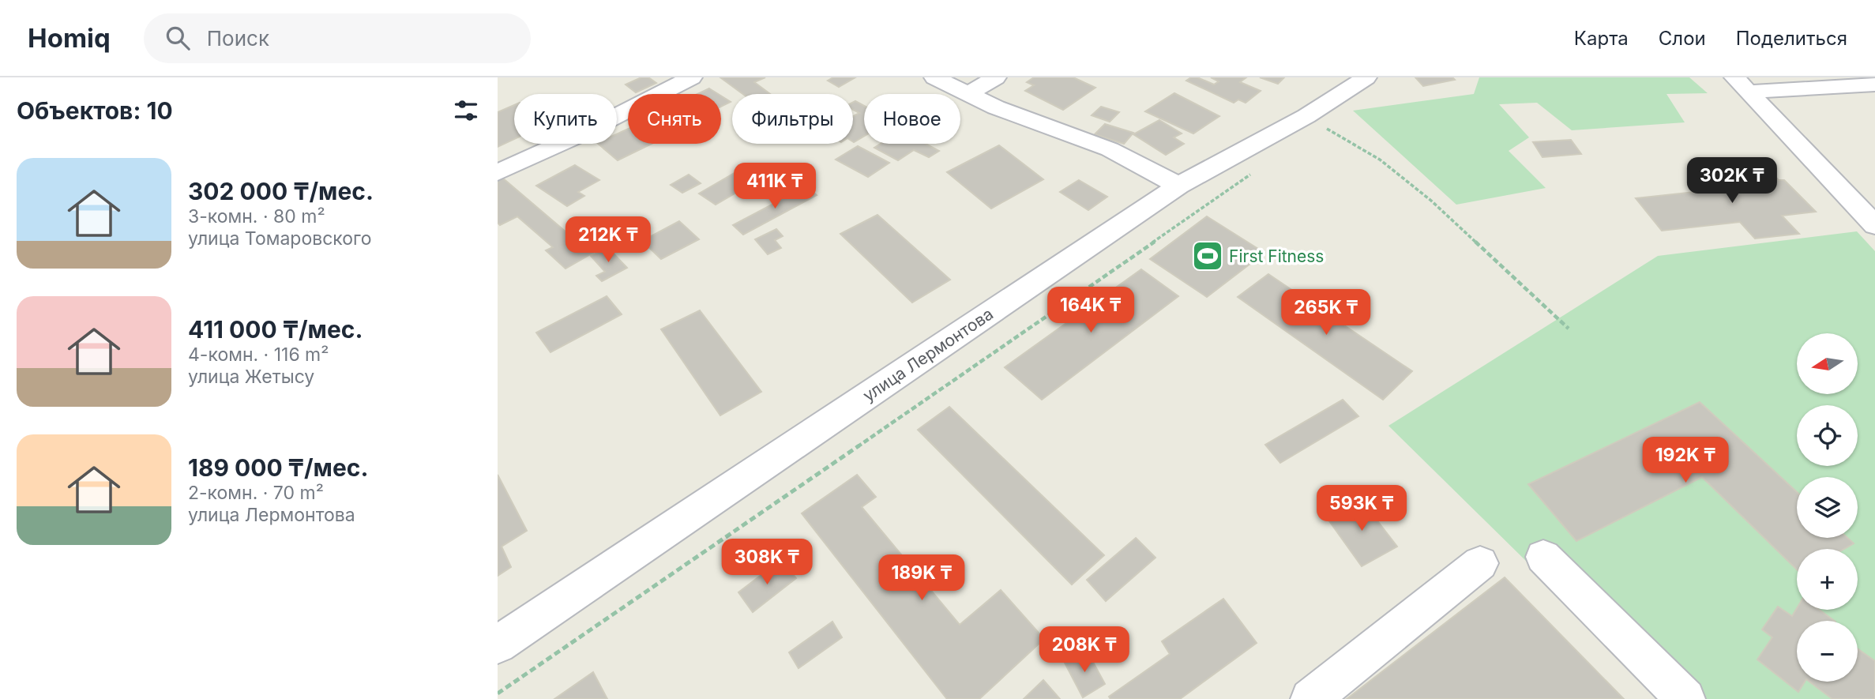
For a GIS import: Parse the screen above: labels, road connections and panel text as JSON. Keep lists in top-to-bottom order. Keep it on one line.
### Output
{"streets":{"street":["улица Лермонтова"]},"places":{"sports":["First Fitness"]},"north":"left","page":{"header":"Homiq","search":"Поиск","nav":["Карта","Слои","Поделиться"],"heading":"Объектов: 10","chip":["Купить","Снять","Фильтры","Новое"],"list":[{"name":"302 000 ₸/мес.","note":"3-комн. · 80 m² · улица Томаровского"},{"name":"411 000 ₸/мес.","note":"4-комн. · 116 m² · улица Жетысу"},{"name":"189 000 ₸/мес.","note":"2-комн. · 70 m² · улица Лермонтова"}],"price":["302K ₸","411K ₸","212K ₸","164K ₸","265K ₸","192K ₸","593K ₸","308K ₸","189K ₸","208K ₸"],"map_buttons":["+","−"]}}
